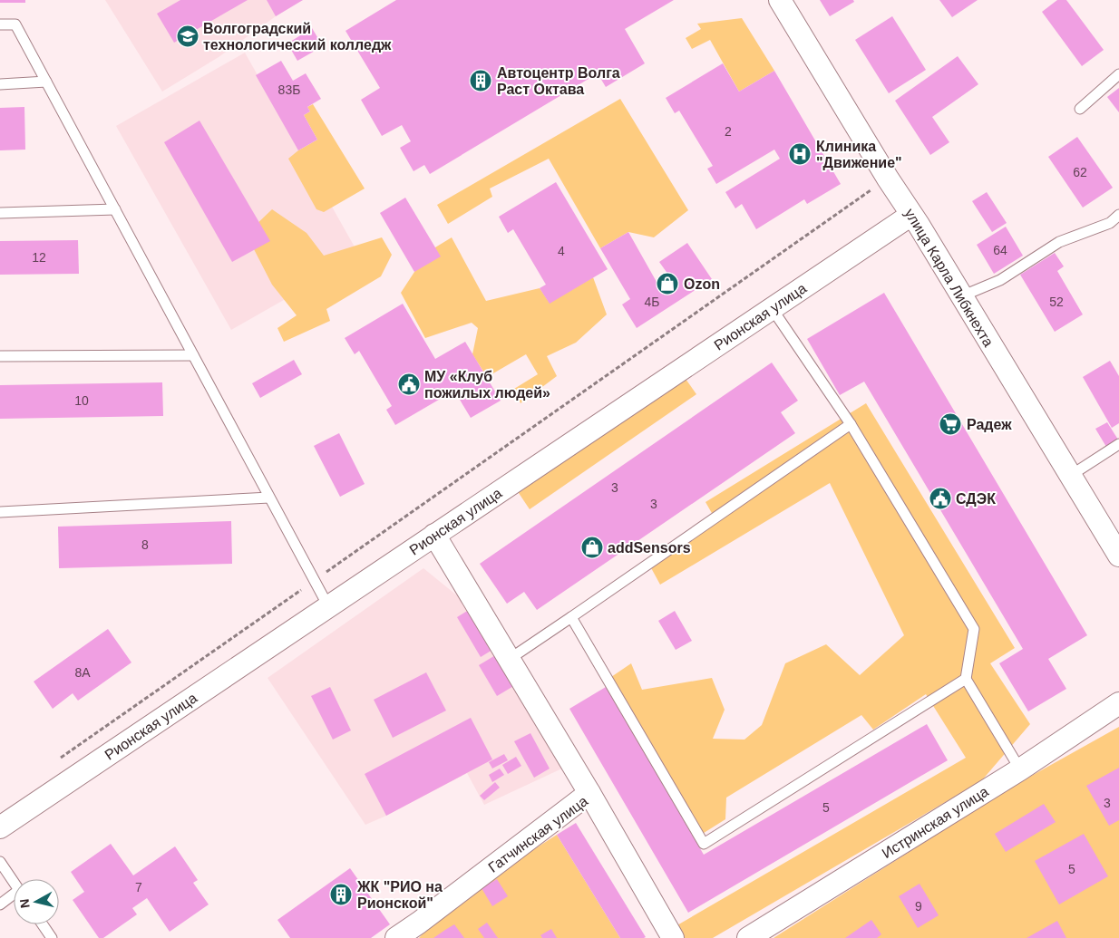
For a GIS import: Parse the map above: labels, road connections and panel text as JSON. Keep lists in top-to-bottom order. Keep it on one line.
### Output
{"streets":{"street":["улица Карла Либкнехта","Рионская улица","Истринская улица","Гатчинская улица"]},"crossings":[["улица Карла Либкнехта","Рионская улица"]],"places":{"school or university":["Волгоградский технологический колледж"],"building":["Автоцентр Волга Раст Октава","ЖК \"РИО на Рионской\""],"hospital":["Клиника \"Движение\""],"shop":["Ozon","addSensors"],"public building":["МУ «Клуб пожилых людей»","СДЭК"],"supermarket":["Радеж"]},"house_numbers":["83Б","2","62","64","4","12","4Б","52","10","3","3","8","8А","3","5","5","7","9"],"north":"left"}
